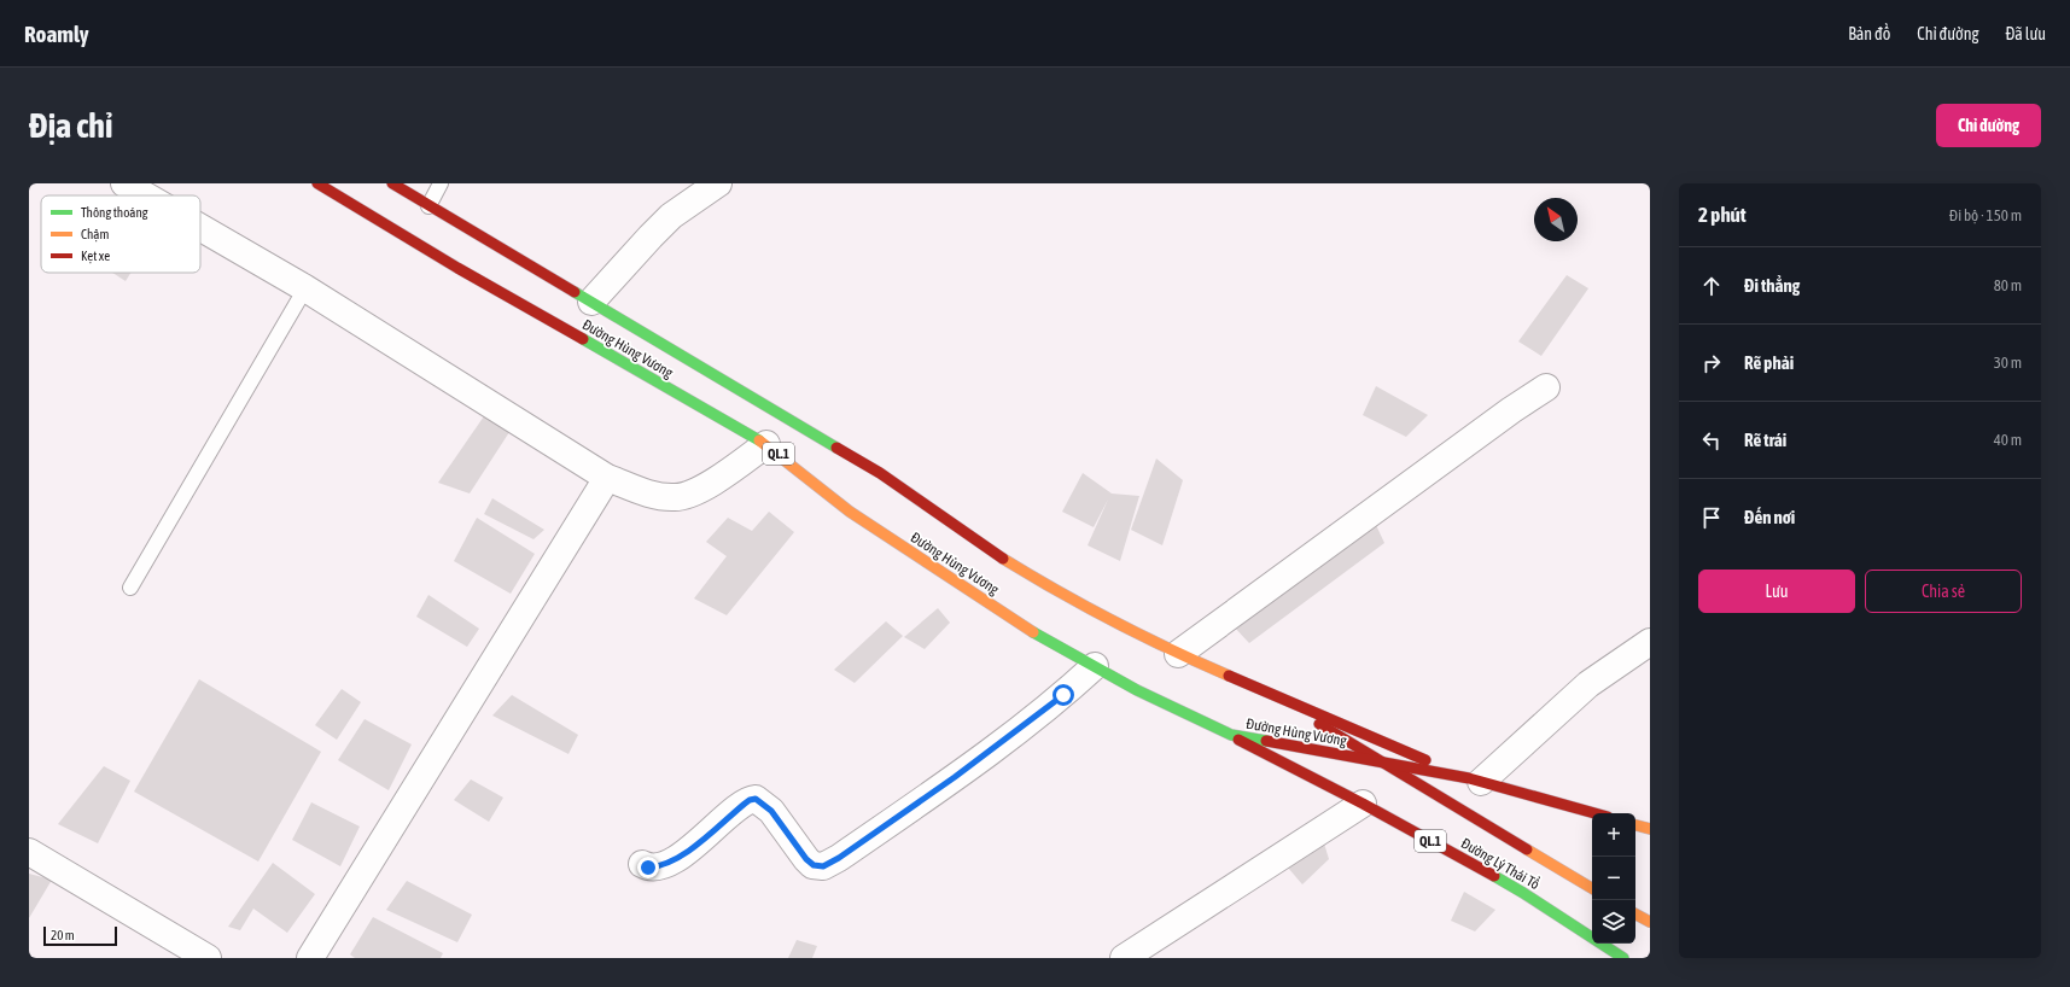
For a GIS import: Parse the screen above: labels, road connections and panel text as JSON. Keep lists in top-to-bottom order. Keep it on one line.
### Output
{"streets":{"main road":["Đường Hùng Vương","QL.1","Đường Lý Thái Tổ"]},"crossings":[["Đường Hùng Vương","Đường Lý Thái Tổ"]],"legend":["Thông thoáng","Chậm","Kẹt xe"],"scale_bar":"20 m","north":"top left","page":{"header":"Roamly","nav":["Bản đồ","Chỉ đường","Đã lưu"],"buttons":["Chỉ đường",["Lưu","Chia sẻ"]],"title":"Địa chỉ","heading":["2 phút","Đi bộ · 150 m"],"list":[["Đi thẳng","80 m"],["Rẽ phải","30 m"],["Rẽ trái","40 m"],"Đến nơi"],"map_buttons":["+","−"],"scale":"20 m"}}
